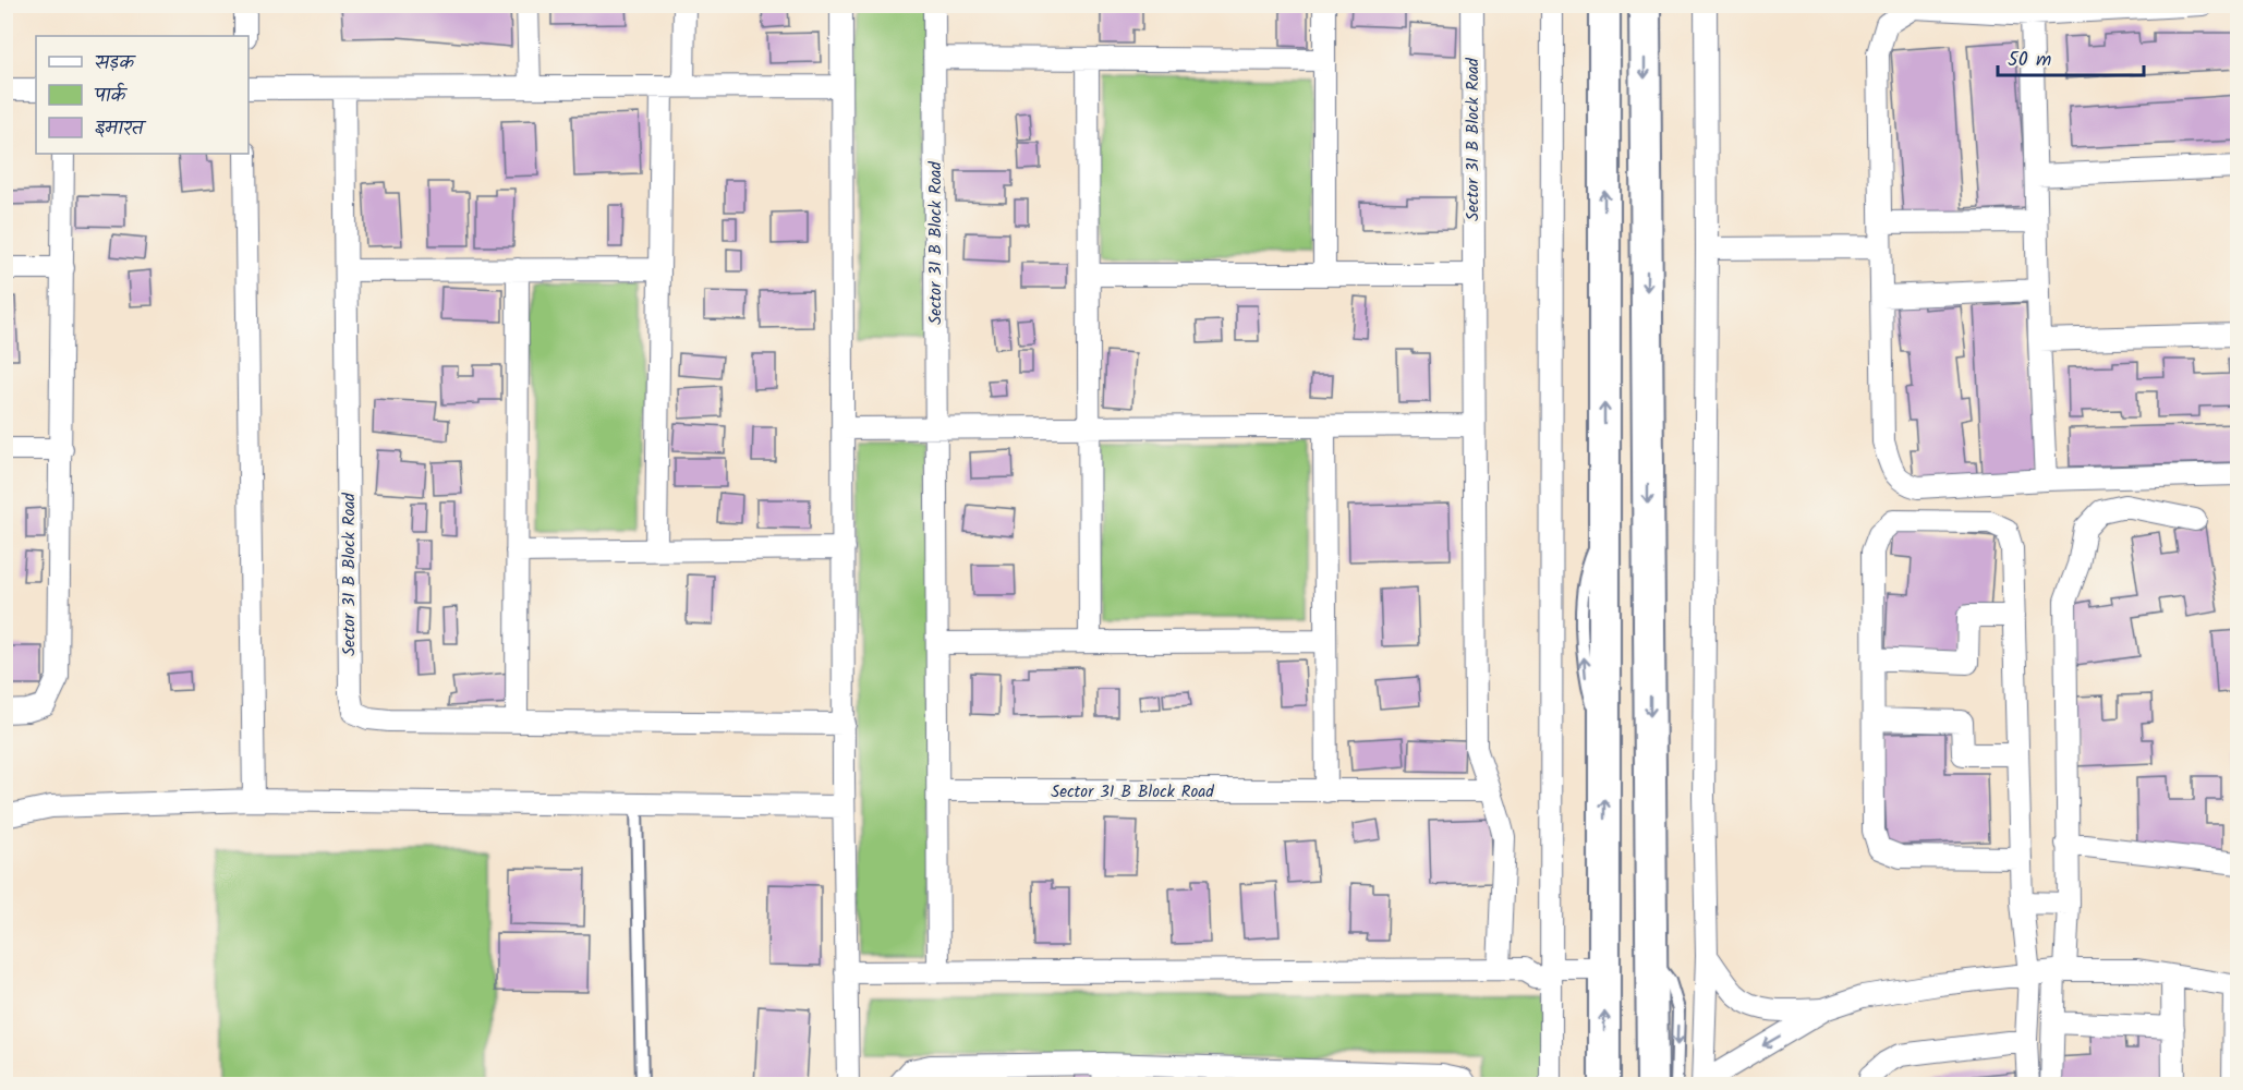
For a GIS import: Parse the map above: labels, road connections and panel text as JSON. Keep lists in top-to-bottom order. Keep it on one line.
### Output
{"streets":{"street":["Sector 31 B Block Road"]},"legend":["सड़क","पार्क","इमारत"],"scale_bar":"50 m"}
